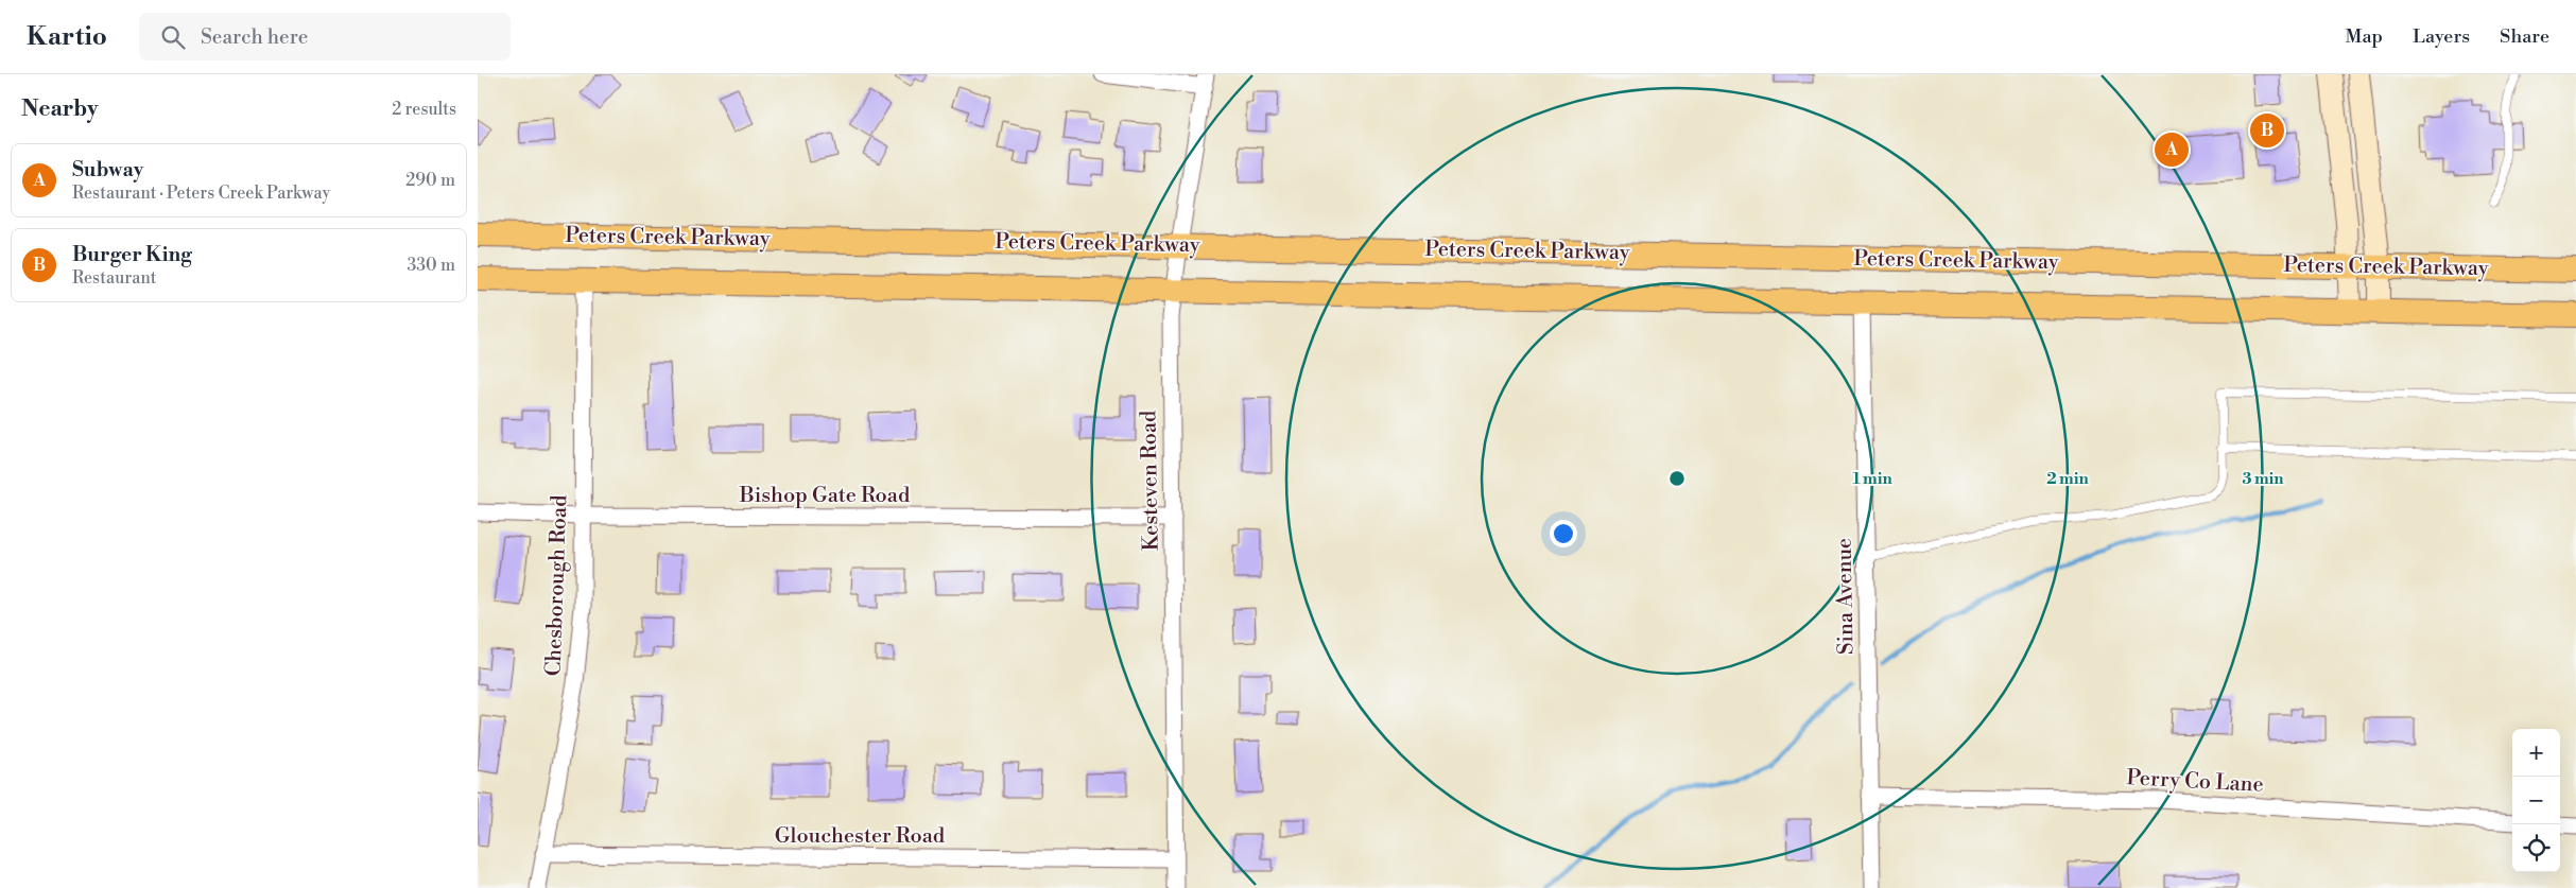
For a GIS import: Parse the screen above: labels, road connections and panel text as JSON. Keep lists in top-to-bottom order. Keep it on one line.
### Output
{"streets":{"main road":["Peters Creek Parkway"],"street":["Kesteven Road","Bishop Gate Road","Chesborough Road","Sina Avenue","Perry Co Lane","Glouchester Road"]},"crossings":[["Peters Creek Parkway","Kesteven Road"],["Peters Creek Parkway","Chesborough Road"],["Peters Creek Parkway","Sina Avenue"],["Kesteven Road","Bishop Gate Road"],["Kesteven Road","Glouchester Road"],["Bishop Gate Road","Chesborough Road"],["Chesborough Road","Glouchester Road"],["Sina Avenue","Perry Co Lane"]],"page":{"header":"Kartio","search":"Search here","nav":["Map","Layers","Share"],"heading":["Nearby","2 results"],"pins":["B","A"],"list":[{"mark":"A","name":"Subway","note":"Restaurant · Peters Creek Parkway","value":"290 m"},{"mark":"B","name":"Burger King","note":"Restaurant","value":"330 m"}],"map_buttons":["+","−"]},"rings":["1 min","2 min","3 min"]}
